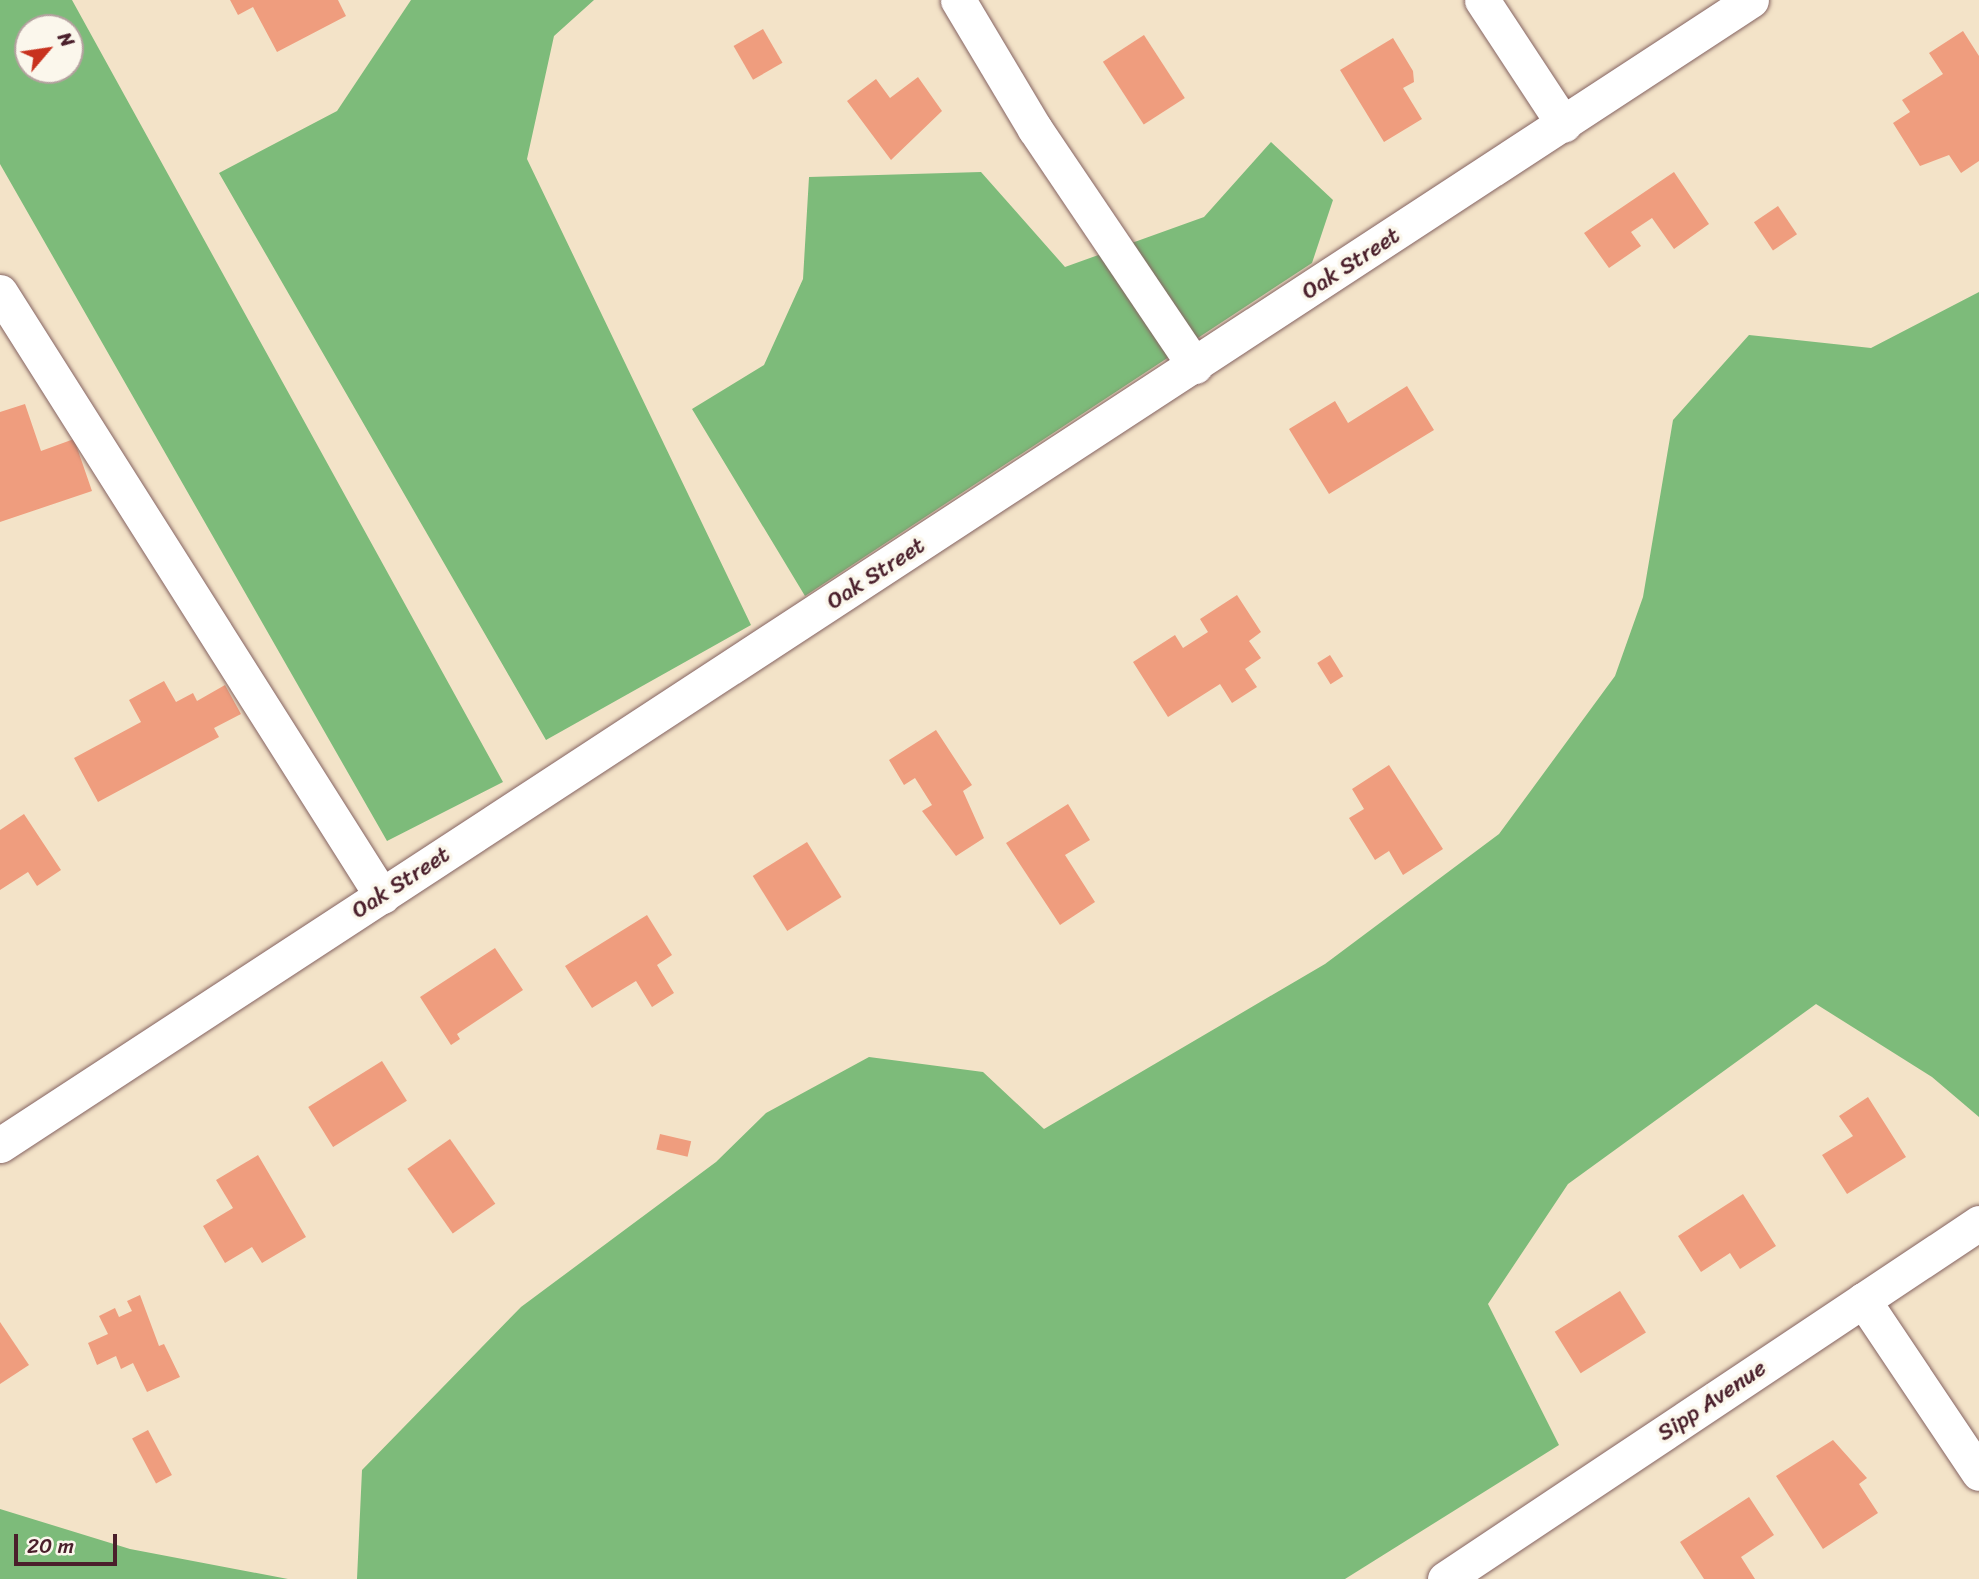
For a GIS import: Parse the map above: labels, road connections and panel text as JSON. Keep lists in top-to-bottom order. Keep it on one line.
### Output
{"streets":{"street":["Oak Street","Sipp Avenue"]},"scale_bar":"20 m","north":"top right"}
